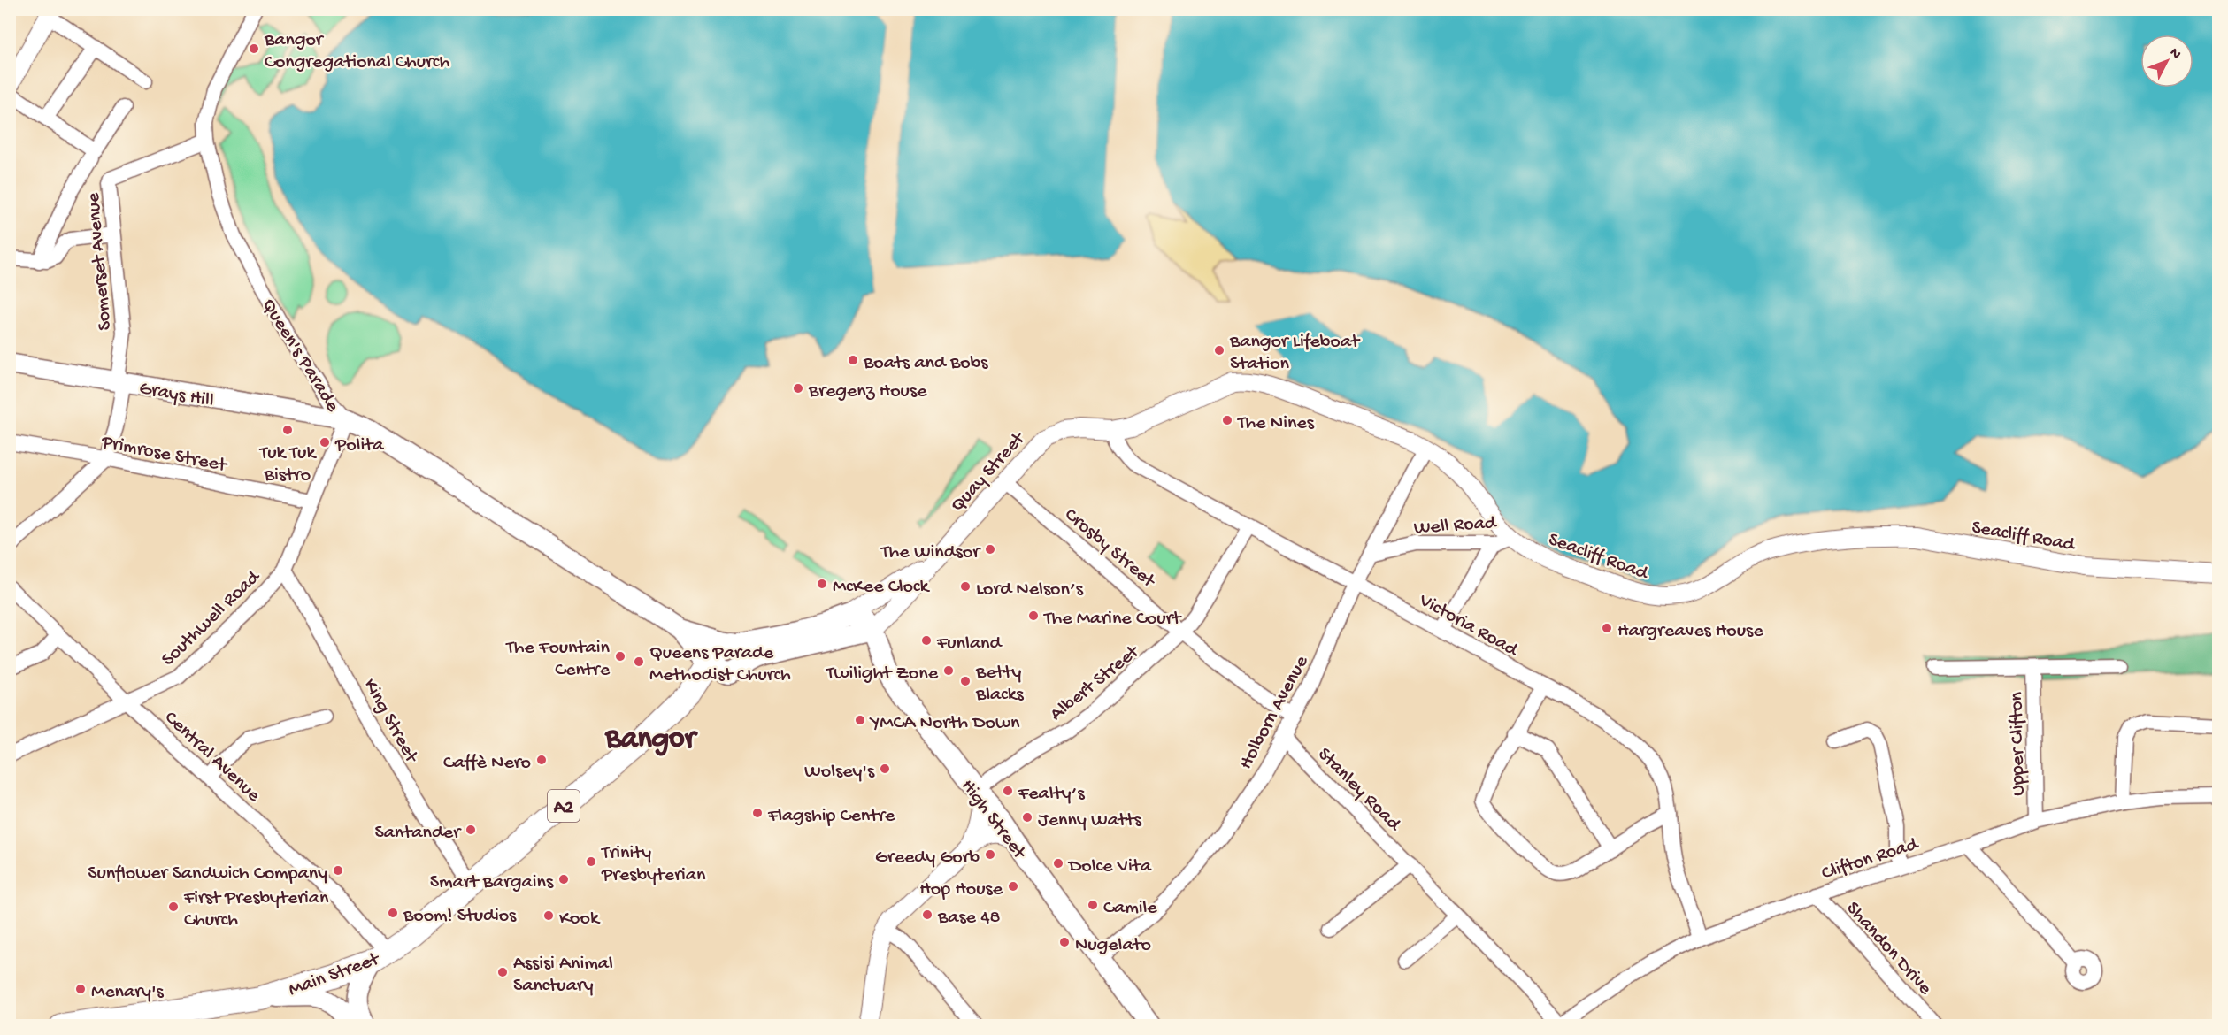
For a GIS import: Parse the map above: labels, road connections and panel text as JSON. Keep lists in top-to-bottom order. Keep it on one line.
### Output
{"streets":{"main road":["Queen's Parade","Grays Hill","A2","High Street","Main Street"],"street":["Somerset Avenue","Primrose Street","Quay Street","Well Road","Seacliff Road","Crosby Street","Southwell Road","Victoria Road","Albert Street","Holborn Avenue","King Street","Upper Clifton","Central Avenue","Stanley Road","Clifton Road","Shandon Drive"]},"crossings":[["Somerset Avenue","Queen's Parade"],["Somerset Avenue","Grays Hill"],["Somerset Avenue","Primrose Street"],["Queen's Parade","Grays Hill"],["Queen's Parade","Southwell Road"],["Grays Hill","Southwell Road"],["Primrose Street","Southwell Road"],["Quay Street","Seacliff Road"],["Quay Street","Crosby Street"],["Quay Street","Victoria Road"],["Well Road","Seacliff Road"],["Well Road","Holborn Avenue"],["Seacliff Road","Victoria Road"],["Seacliff Road","Holborn Avenue"],["Crosby Street","Albert Street"],["Crosby Street","Holborn Avenue"],["Southwell Road","King Street"],["Southwell Road","Central Avenue"],["Victoria Road","Albert Street"],["Victoria Road","Holborn Avenue"],["Victoria Road","Clifton Road"],["Albert Street","High Street"],["Holborn Avenue","Stanley Road"],["Holborn Avenue","High Street"],["King Street","Main Street"],["Upper Clifton","Clifton Road"],["Central Avenue","Main Street"],["Stanley Road","Clifton Road"],["Clifton Road","Shandon Drive"]],"districts":["Bangor"],"places":["Bangor Congregational Church","Bangor Lifeboat Station","Boats and Bobs","Bregenz House","The Nines","Tuk Tuk Bistro","Polita","The Windsor","McKee Clock","Lord Nelson’s","The Marine Court","Hargreaves House","Funland","The Fountain Centre","Queens Parade Methodist Church","Twilight Zone","Betty Blacks","YMCA North Down","Caffè Nero","Wolsey's","Fealty’s","Flagship Centre","Jenny Watts","Santander","Greedy Gorb","Trinity Presbyterian","Dolce Vita","Sunflower Sandwich Company","Smart Bargains","Hop House","Camile","First Presbyterian Church","Boom! Studios","Base 48","Kook","Nugelato","Assisi Animal Sanctuary","Menary's"],"north":"top right"}
